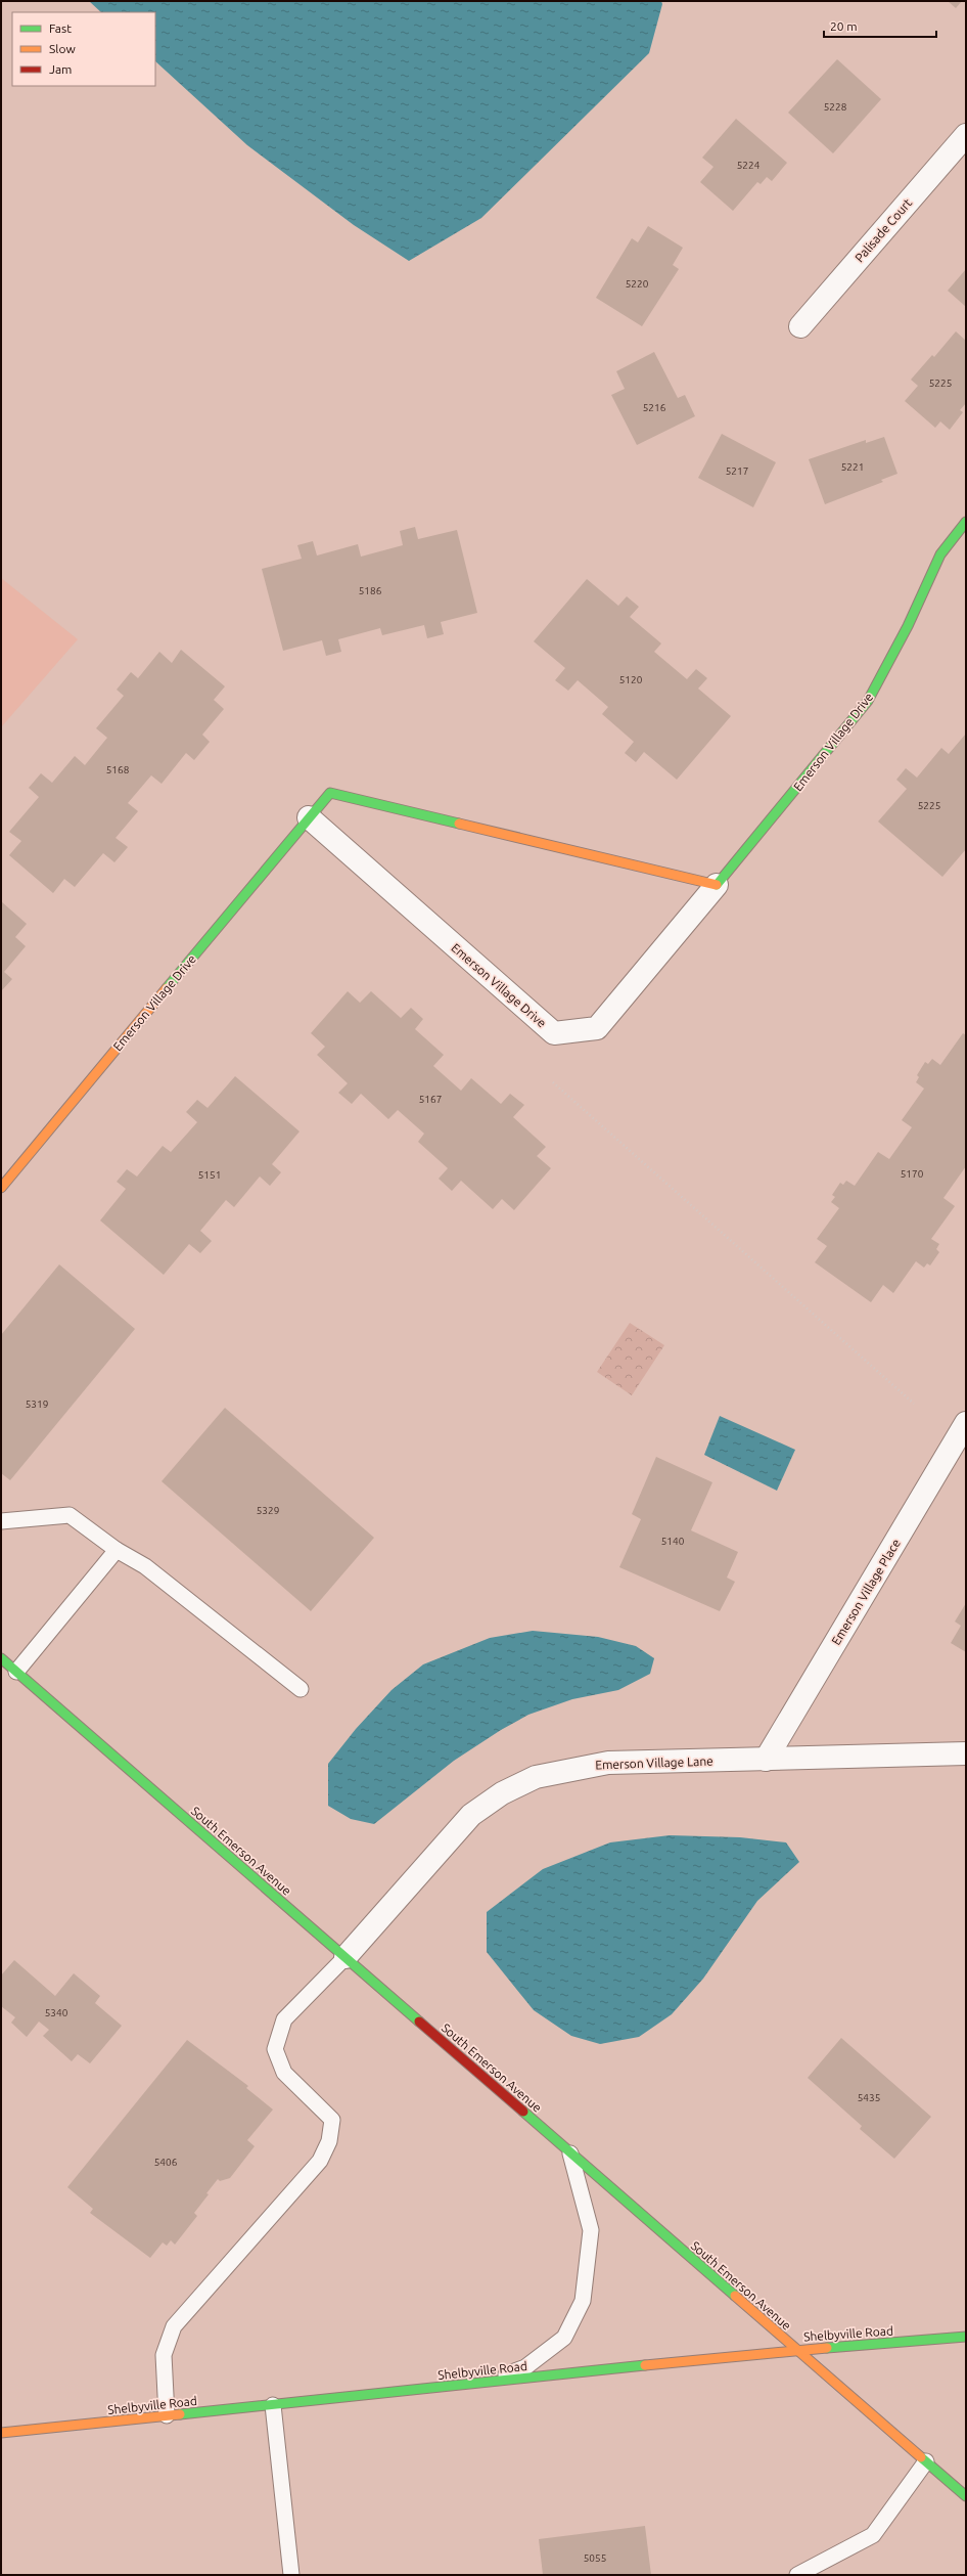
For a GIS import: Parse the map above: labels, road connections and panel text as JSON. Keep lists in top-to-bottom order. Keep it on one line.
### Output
{"streets":{"main road":["Emerson Village Drive","South Emerson Avenue","Shelbyville Road"],"street":["Palisade Court","Emerson Village Place","Emerson Village Lane"]},"crossings":[["Emerson Village Place","Emerson Village Lane"],["Emerson Village Lane","South Emerson Avenue"],["South Emerson Avenue","Shelbyville Road"]],"house_numbers":["5228","5224","5220","5225","5216","5221","5217","5186","5120","5168","5225","5167","5170","5151","5319","5329","5140","5340","5435","5406","5055"],"legend":["Fast","Slow","Jam"],"scale_bar":"20 m"}
